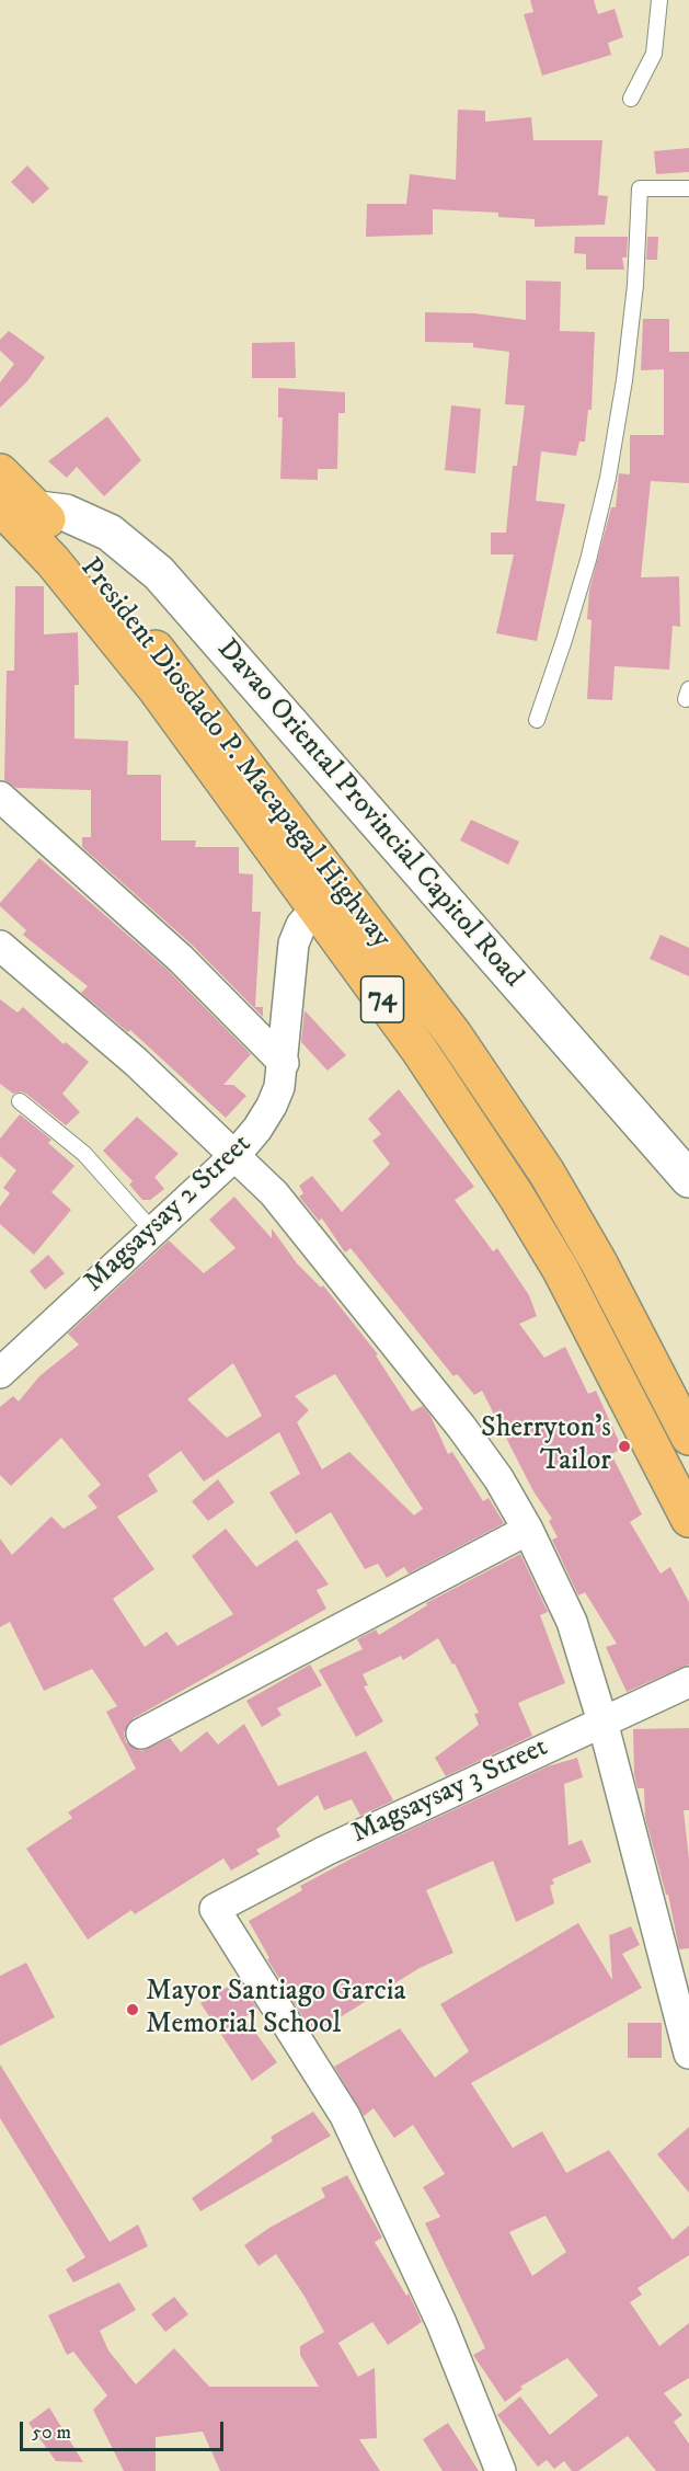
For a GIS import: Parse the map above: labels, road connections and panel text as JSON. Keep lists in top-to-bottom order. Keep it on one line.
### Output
{"streets":{"main road":["President Diosdado P. Macapagal Highway","74"],"street":["Davao Oriental Provincial Capitol Road","Magsaysay 2 Street","Magsaysay 3 Street"]},"crossings":[["President Diosdado P. Macapagal Highway","Davao Oriental Provincial Capitol Road"],["President Diosdado P. Macapagal Highway","Magsaysay 2 Street"]],"places":["Sherryton's Tailor","Mayor Santiago Garcia Memorial School"],"scale_bar":"50 m"}
